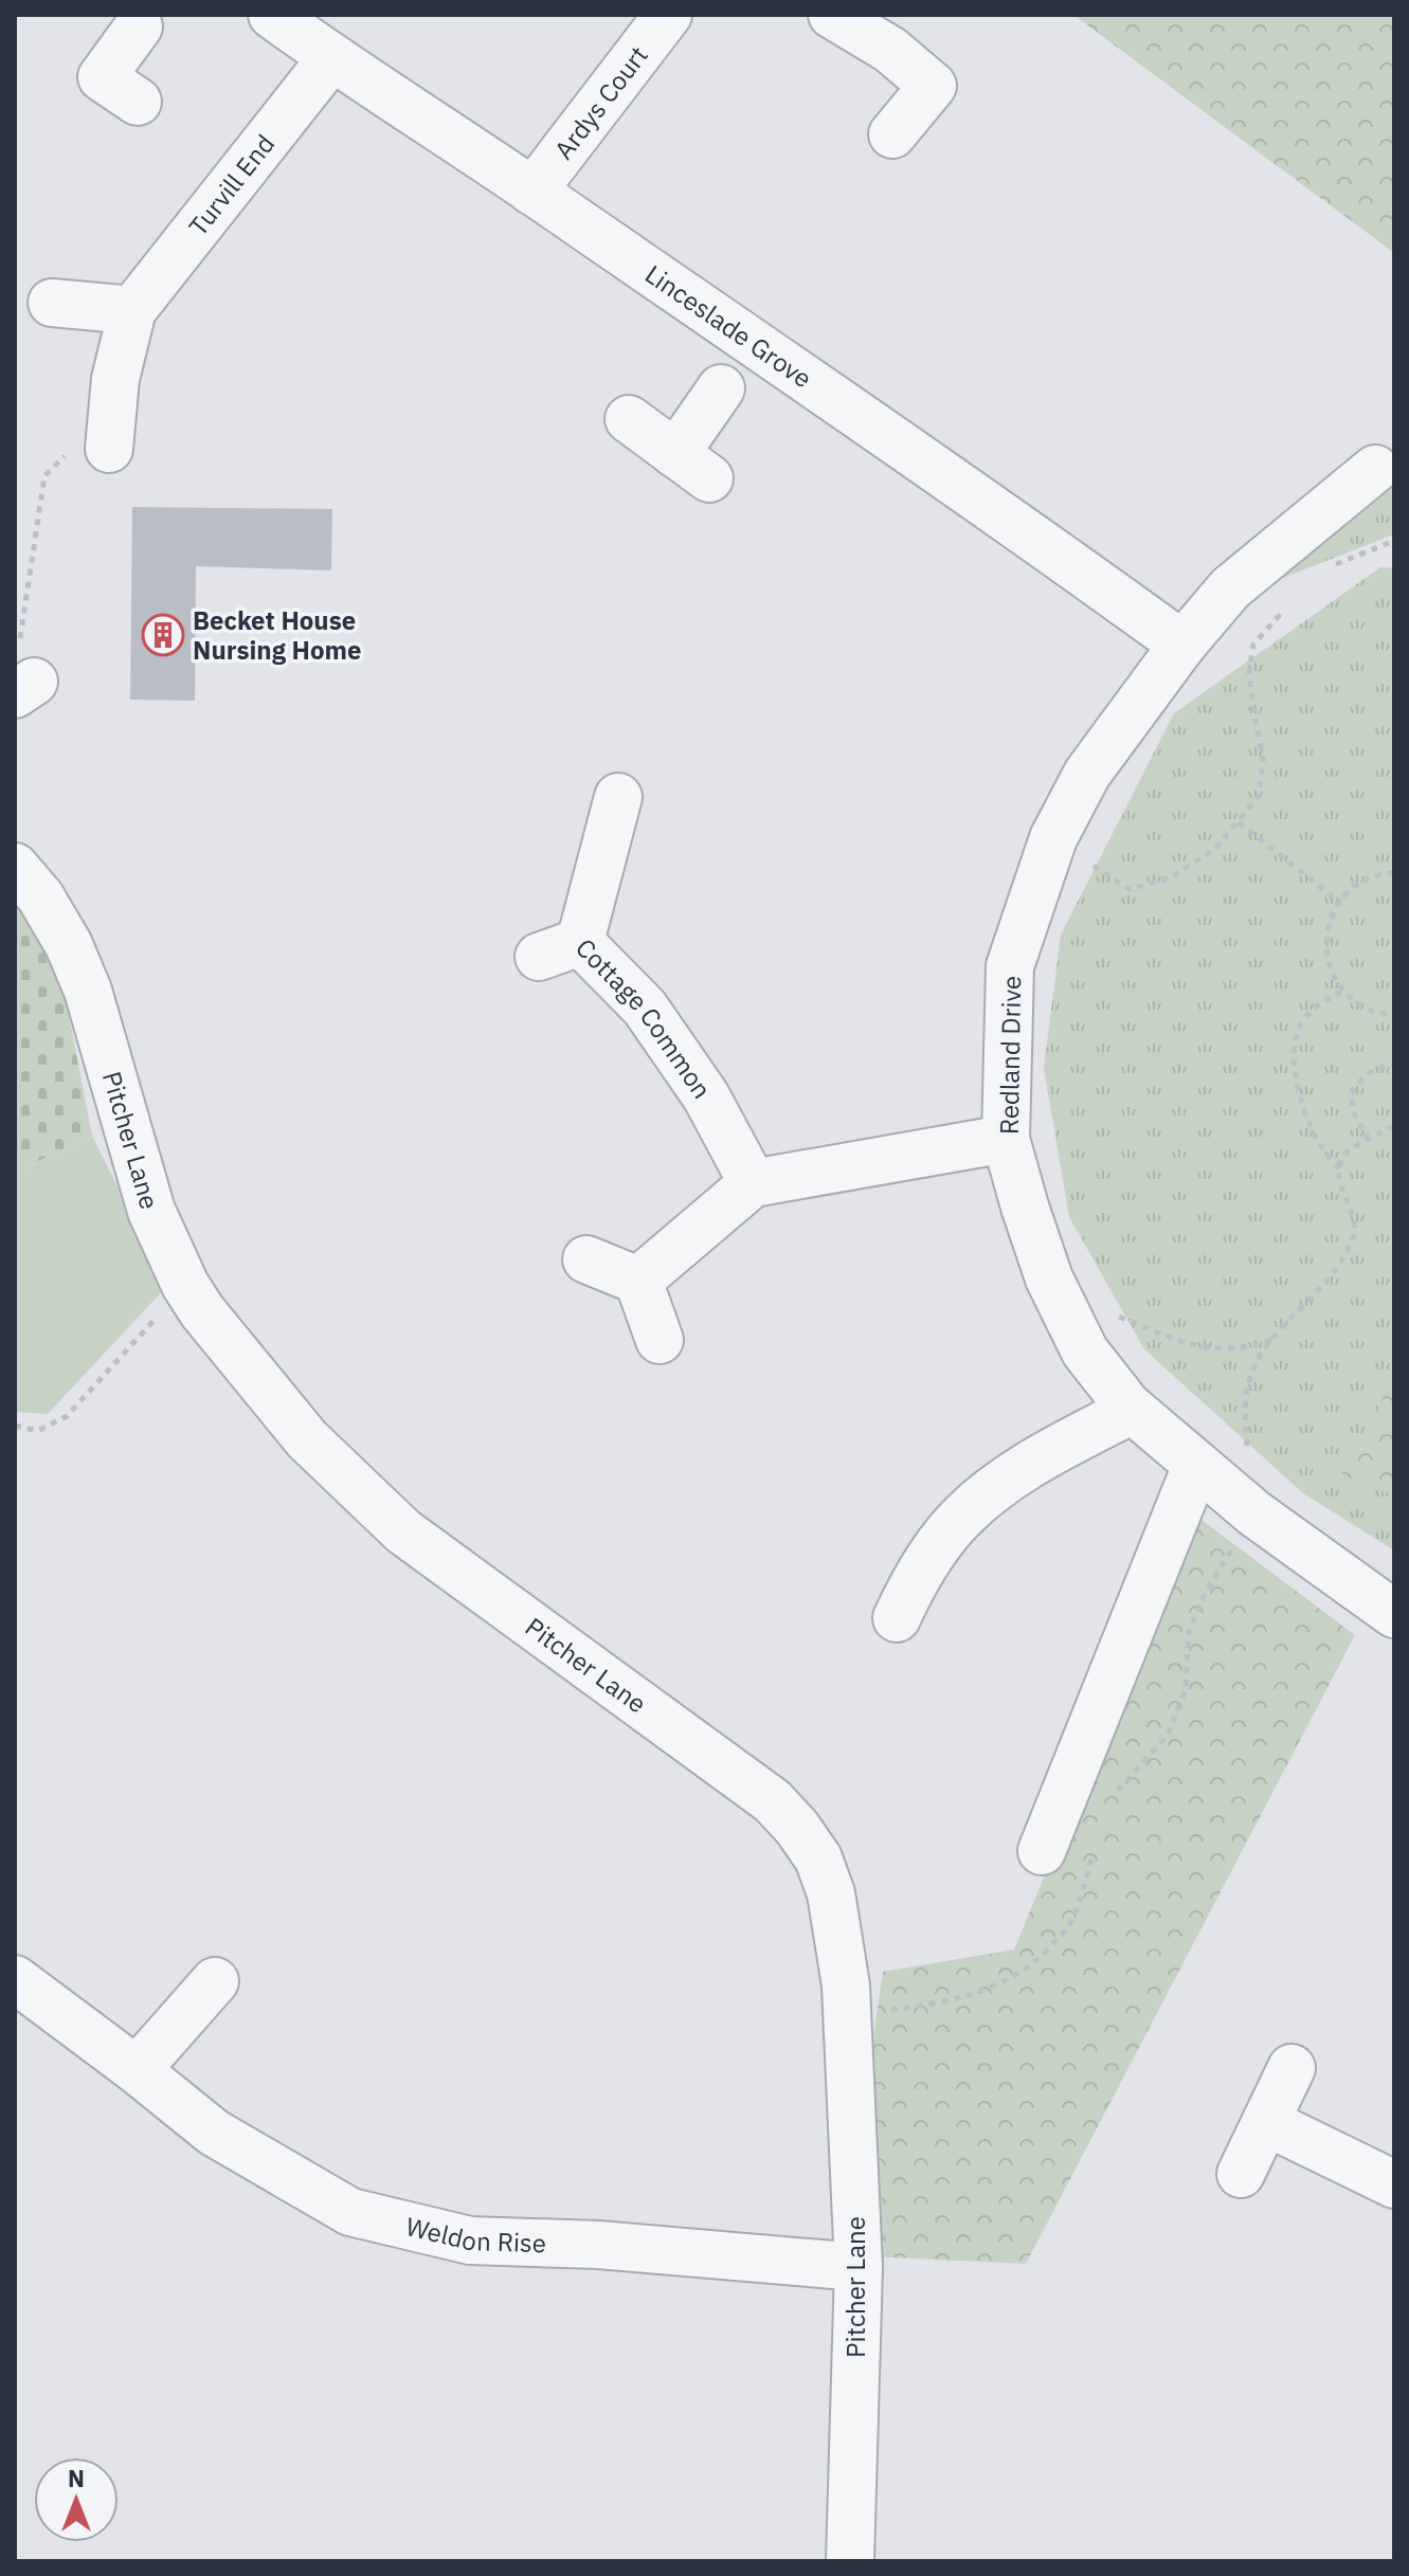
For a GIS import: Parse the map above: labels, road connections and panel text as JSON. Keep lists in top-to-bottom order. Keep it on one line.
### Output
{"streets":{"street":["Ardys Court","Turvill End","Linceslade Grove","Cottage Common","Redland Drive","Pitcher Lane","Weldon Rise"]},"crossings":[["Ardys Court","Linceslade Grove"],["Turvill End","Linceslade Grove"],["Linceslade Grove","Redland Drive"],["Pitcher Lane","Weldon Rise"]],"places":{"building":["Becket House Nursing Home"]},"north":"top"}
